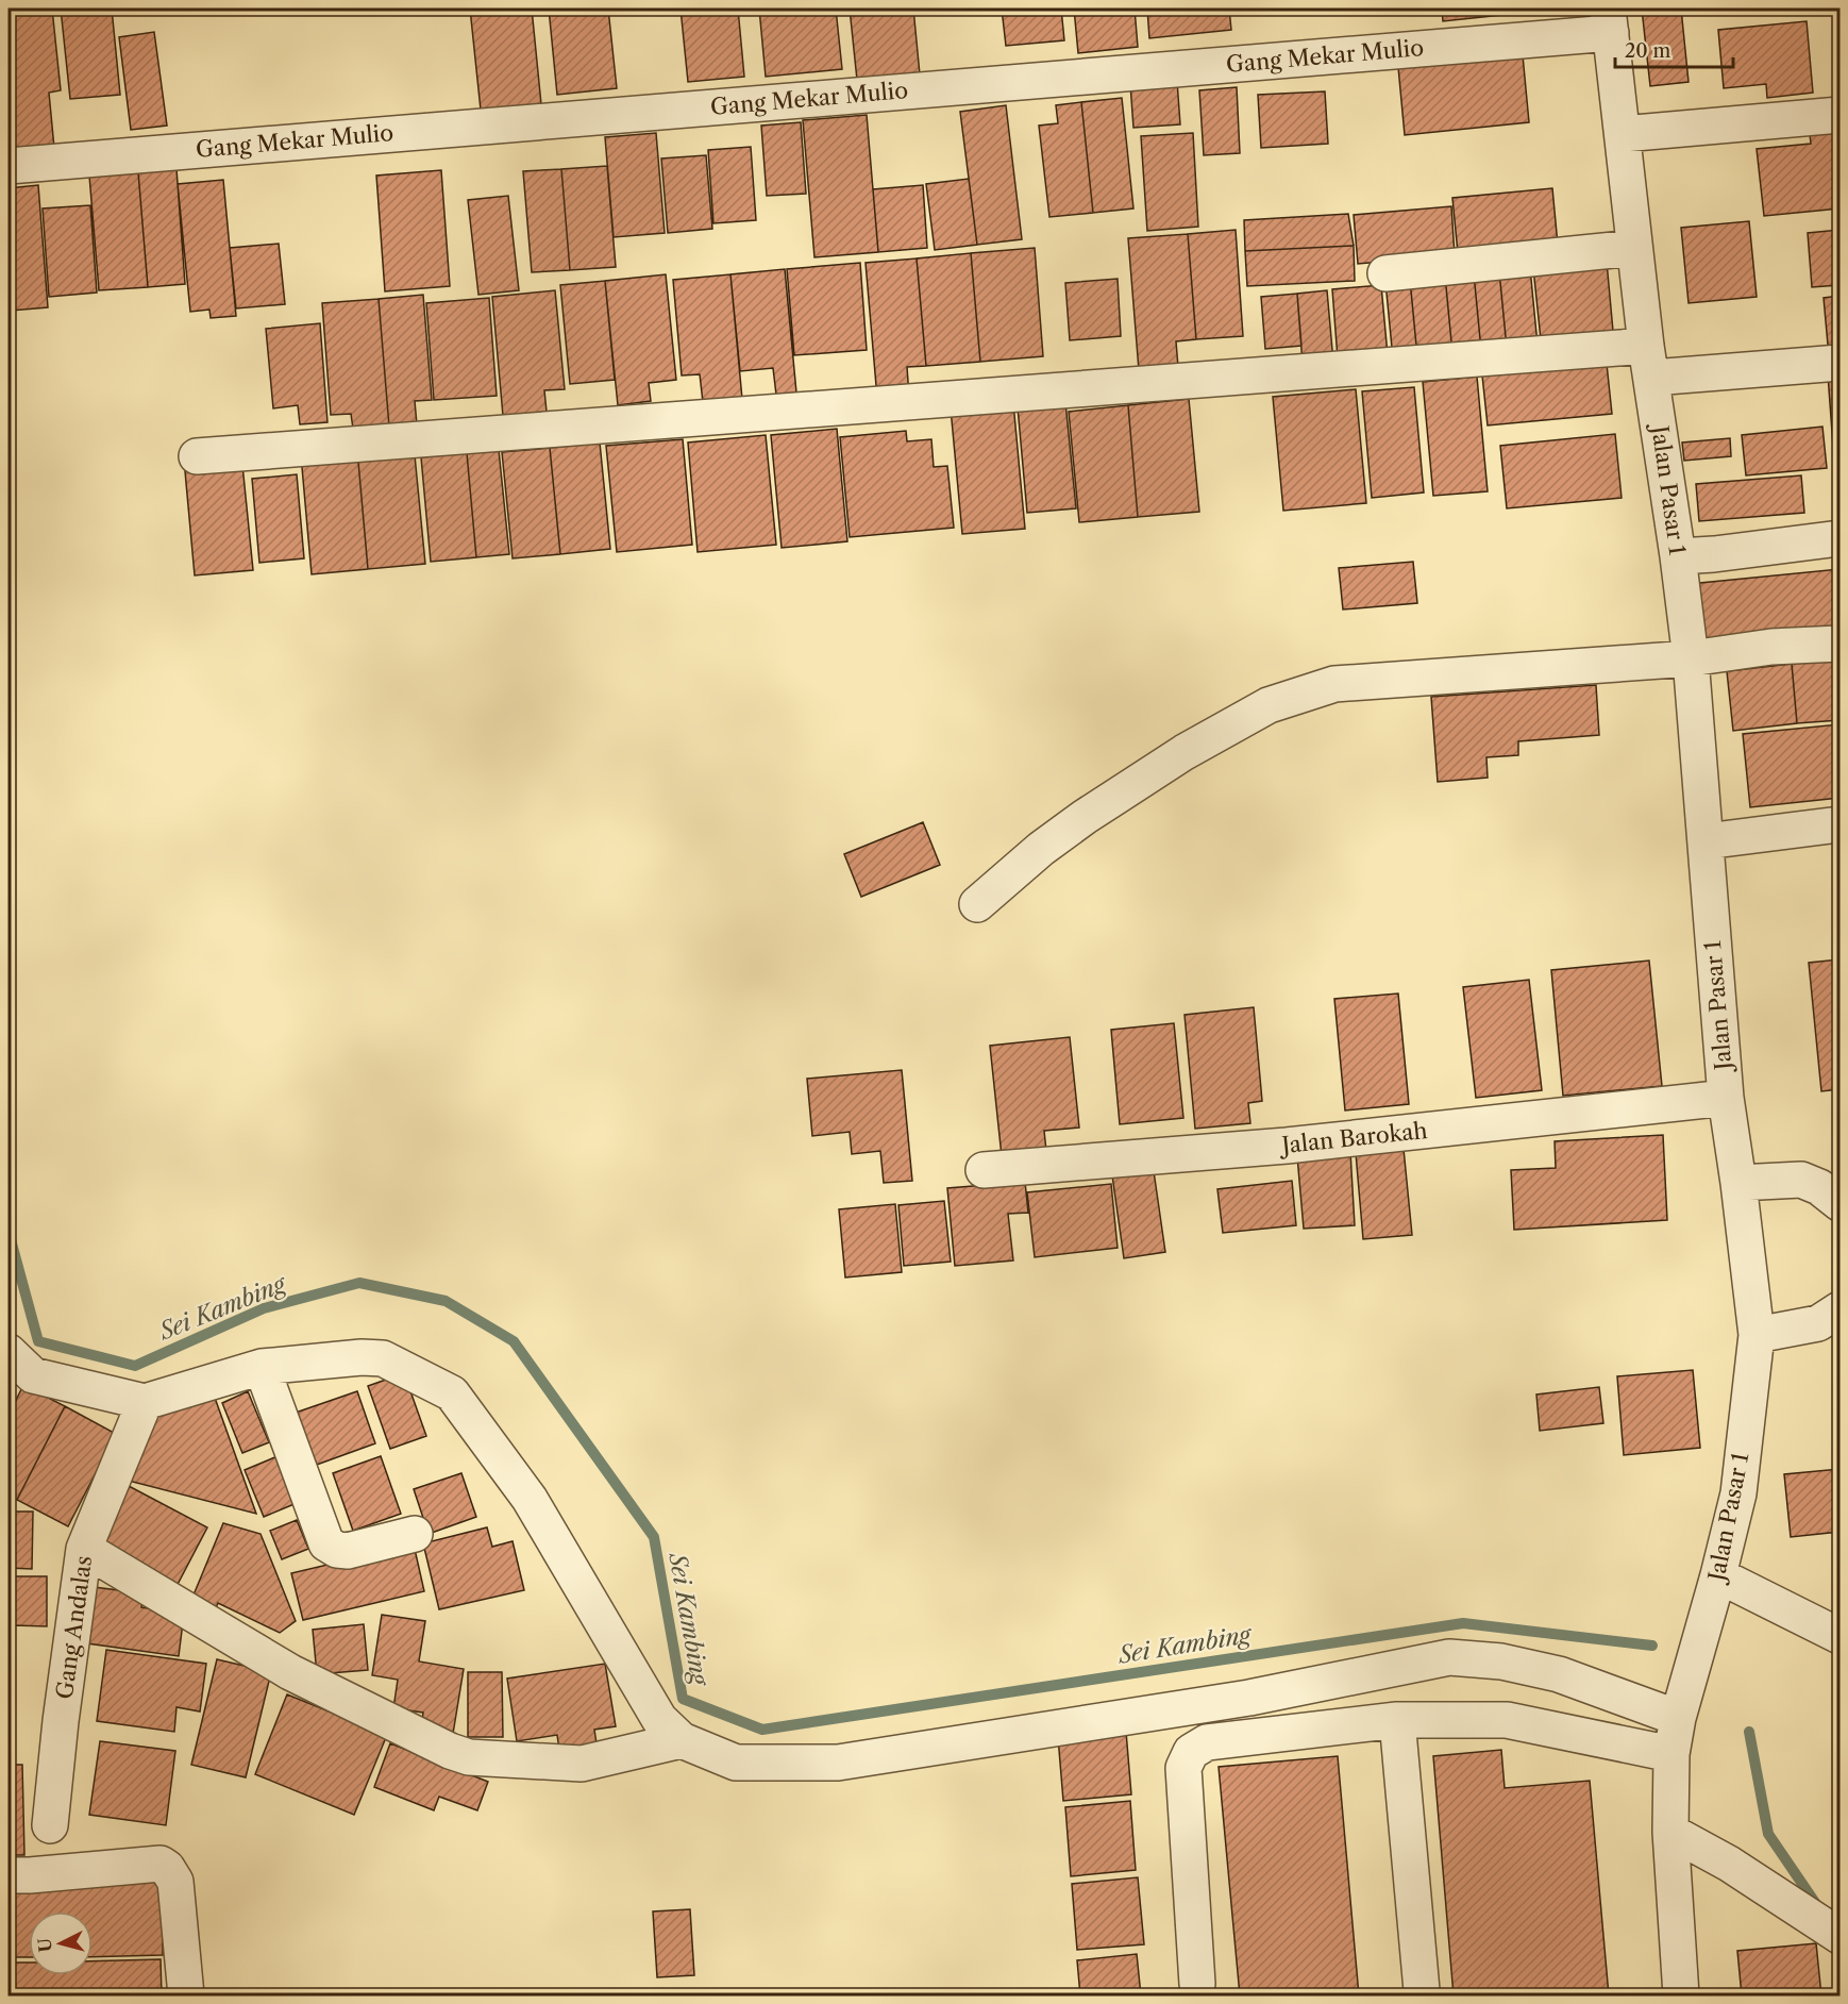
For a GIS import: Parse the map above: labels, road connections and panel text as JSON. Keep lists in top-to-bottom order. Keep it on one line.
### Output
{"streets":{"street":["Gang Mekar Mulio","Jalan Pasar 1","Jalan Barokah","Gang Andalas"]},"crossings":[["Gang Mekar Mulio","Jalan Pasar 1"],["Jalan Pasar 1","Jalan Barokah"]],"water":["Sei Kambing"],"scale_bar":"20 m","north":"left"}
